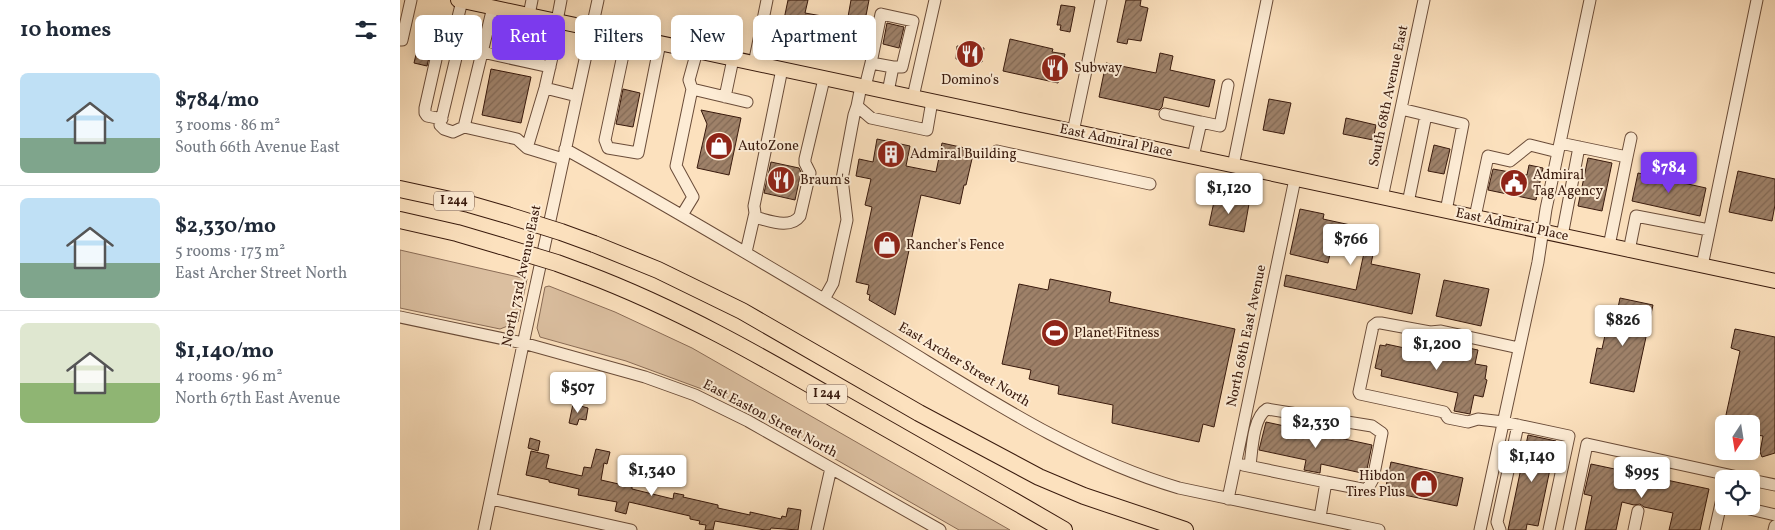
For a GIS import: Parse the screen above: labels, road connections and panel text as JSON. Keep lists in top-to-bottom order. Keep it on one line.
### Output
{"streets":{"highway":["I 244"],"main road":["East Admiral Place"],"street":["South 68th Avenue East","North 73rd Avenue East","North 68th East Avenue","East Archer Street North","East Easton Street North"]},"crossings":[["South 68th Avenue East","East Admiral Place"],["East Admiral Place","North 68th East Avenue"],["North 73rd Avenue East","East Archer Street North"],["North 73rd Avenue East","East Easton Street North"],["North 68th East Avenue","East Archer Street North"]],"places":{"restaurant":["Domino's","Subway","Braum's"],"shop":["AutoZone","Rancher's Fence","Hibdon Tires Plus"],"building":["Admiral Building"],"public building":["Admiral Tag Agency"],"sports":["Planet Fitness"]},"north":"bottom","page":{"heading":"10 homes","chip":["Buy","Rent","Filters","New","Apartment"],"list":[{"name":"$784/mo","note":"3 rooms · 86 m² · South 66th Avenue East"},{"name":"$2,330/mo","note":"5 rooms · 173 m² · East Archer Street North"},{"name":"$1,140/mo","note":"4 rooms · 96 m² · North 67th East Avenue"}],"price":["$784","$1,120","$766","$826","$1,200","$507","$2,330","$1,140","$1,340","$995"]}}
